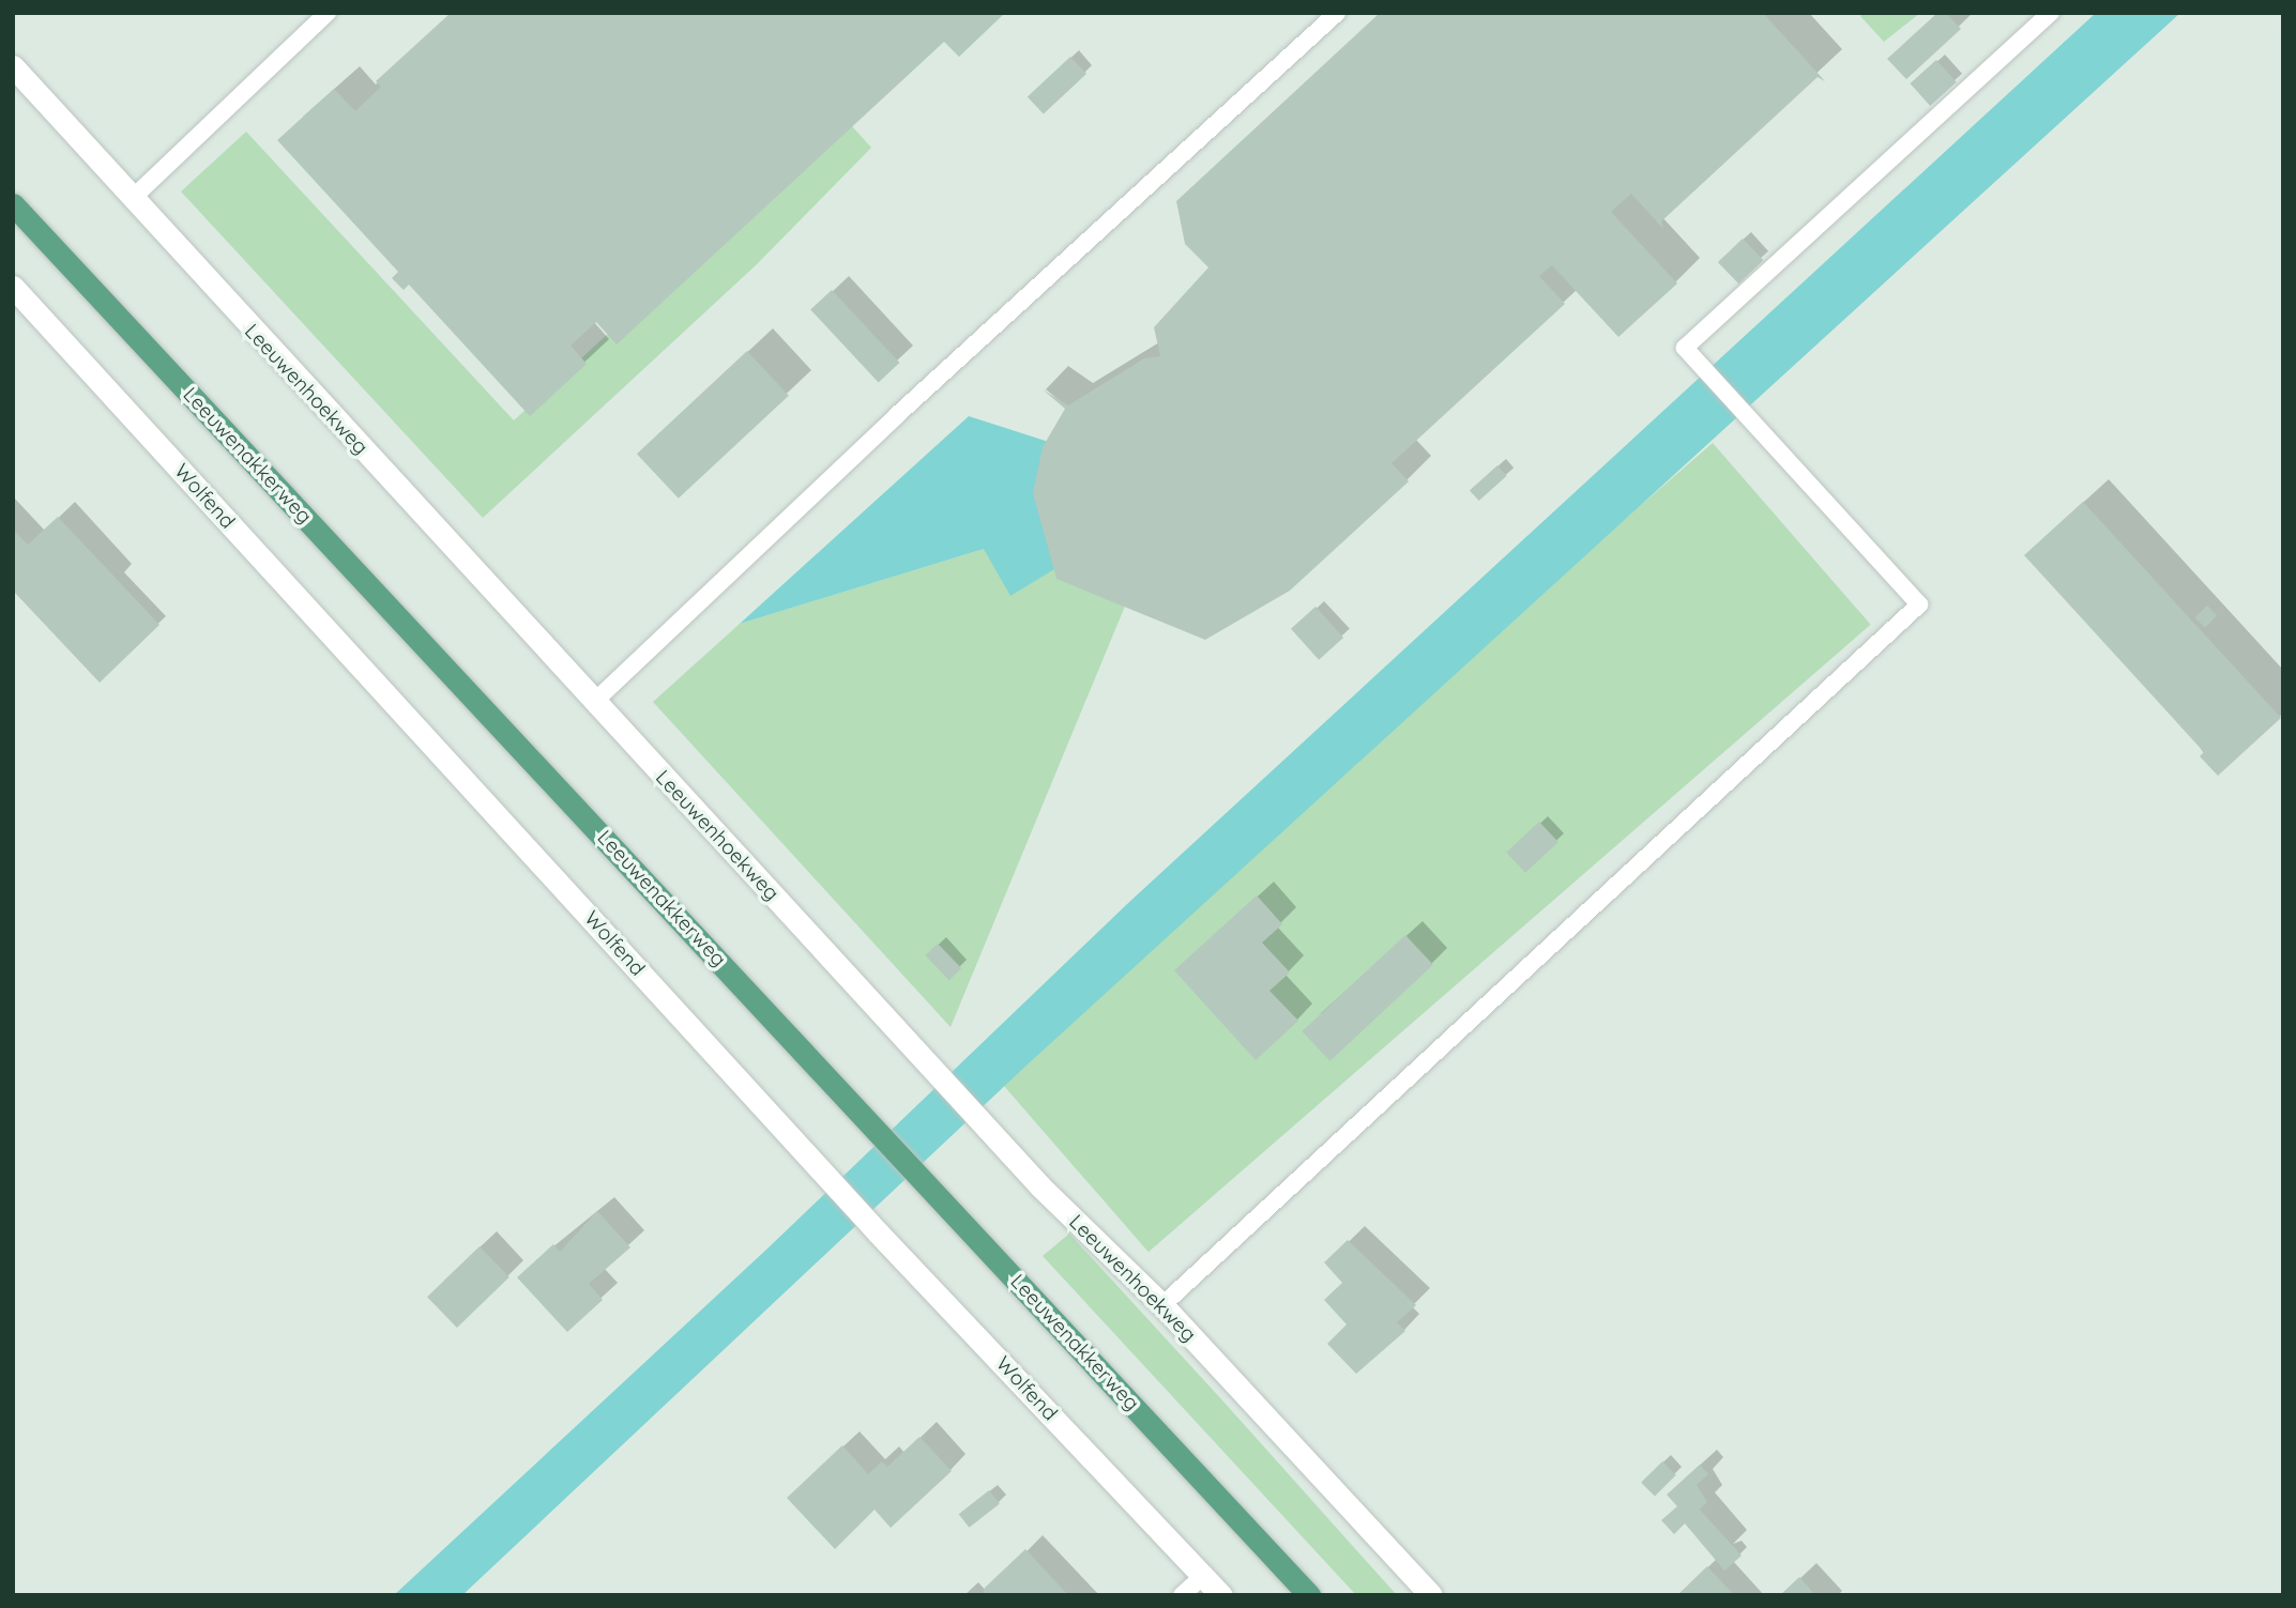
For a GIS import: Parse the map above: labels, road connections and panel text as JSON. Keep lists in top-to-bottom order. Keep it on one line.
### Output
{"streets":{"main road":["Leeuwenakkerweg"],"street":["Leeuwenhoekweg","Wolfend"]}}
